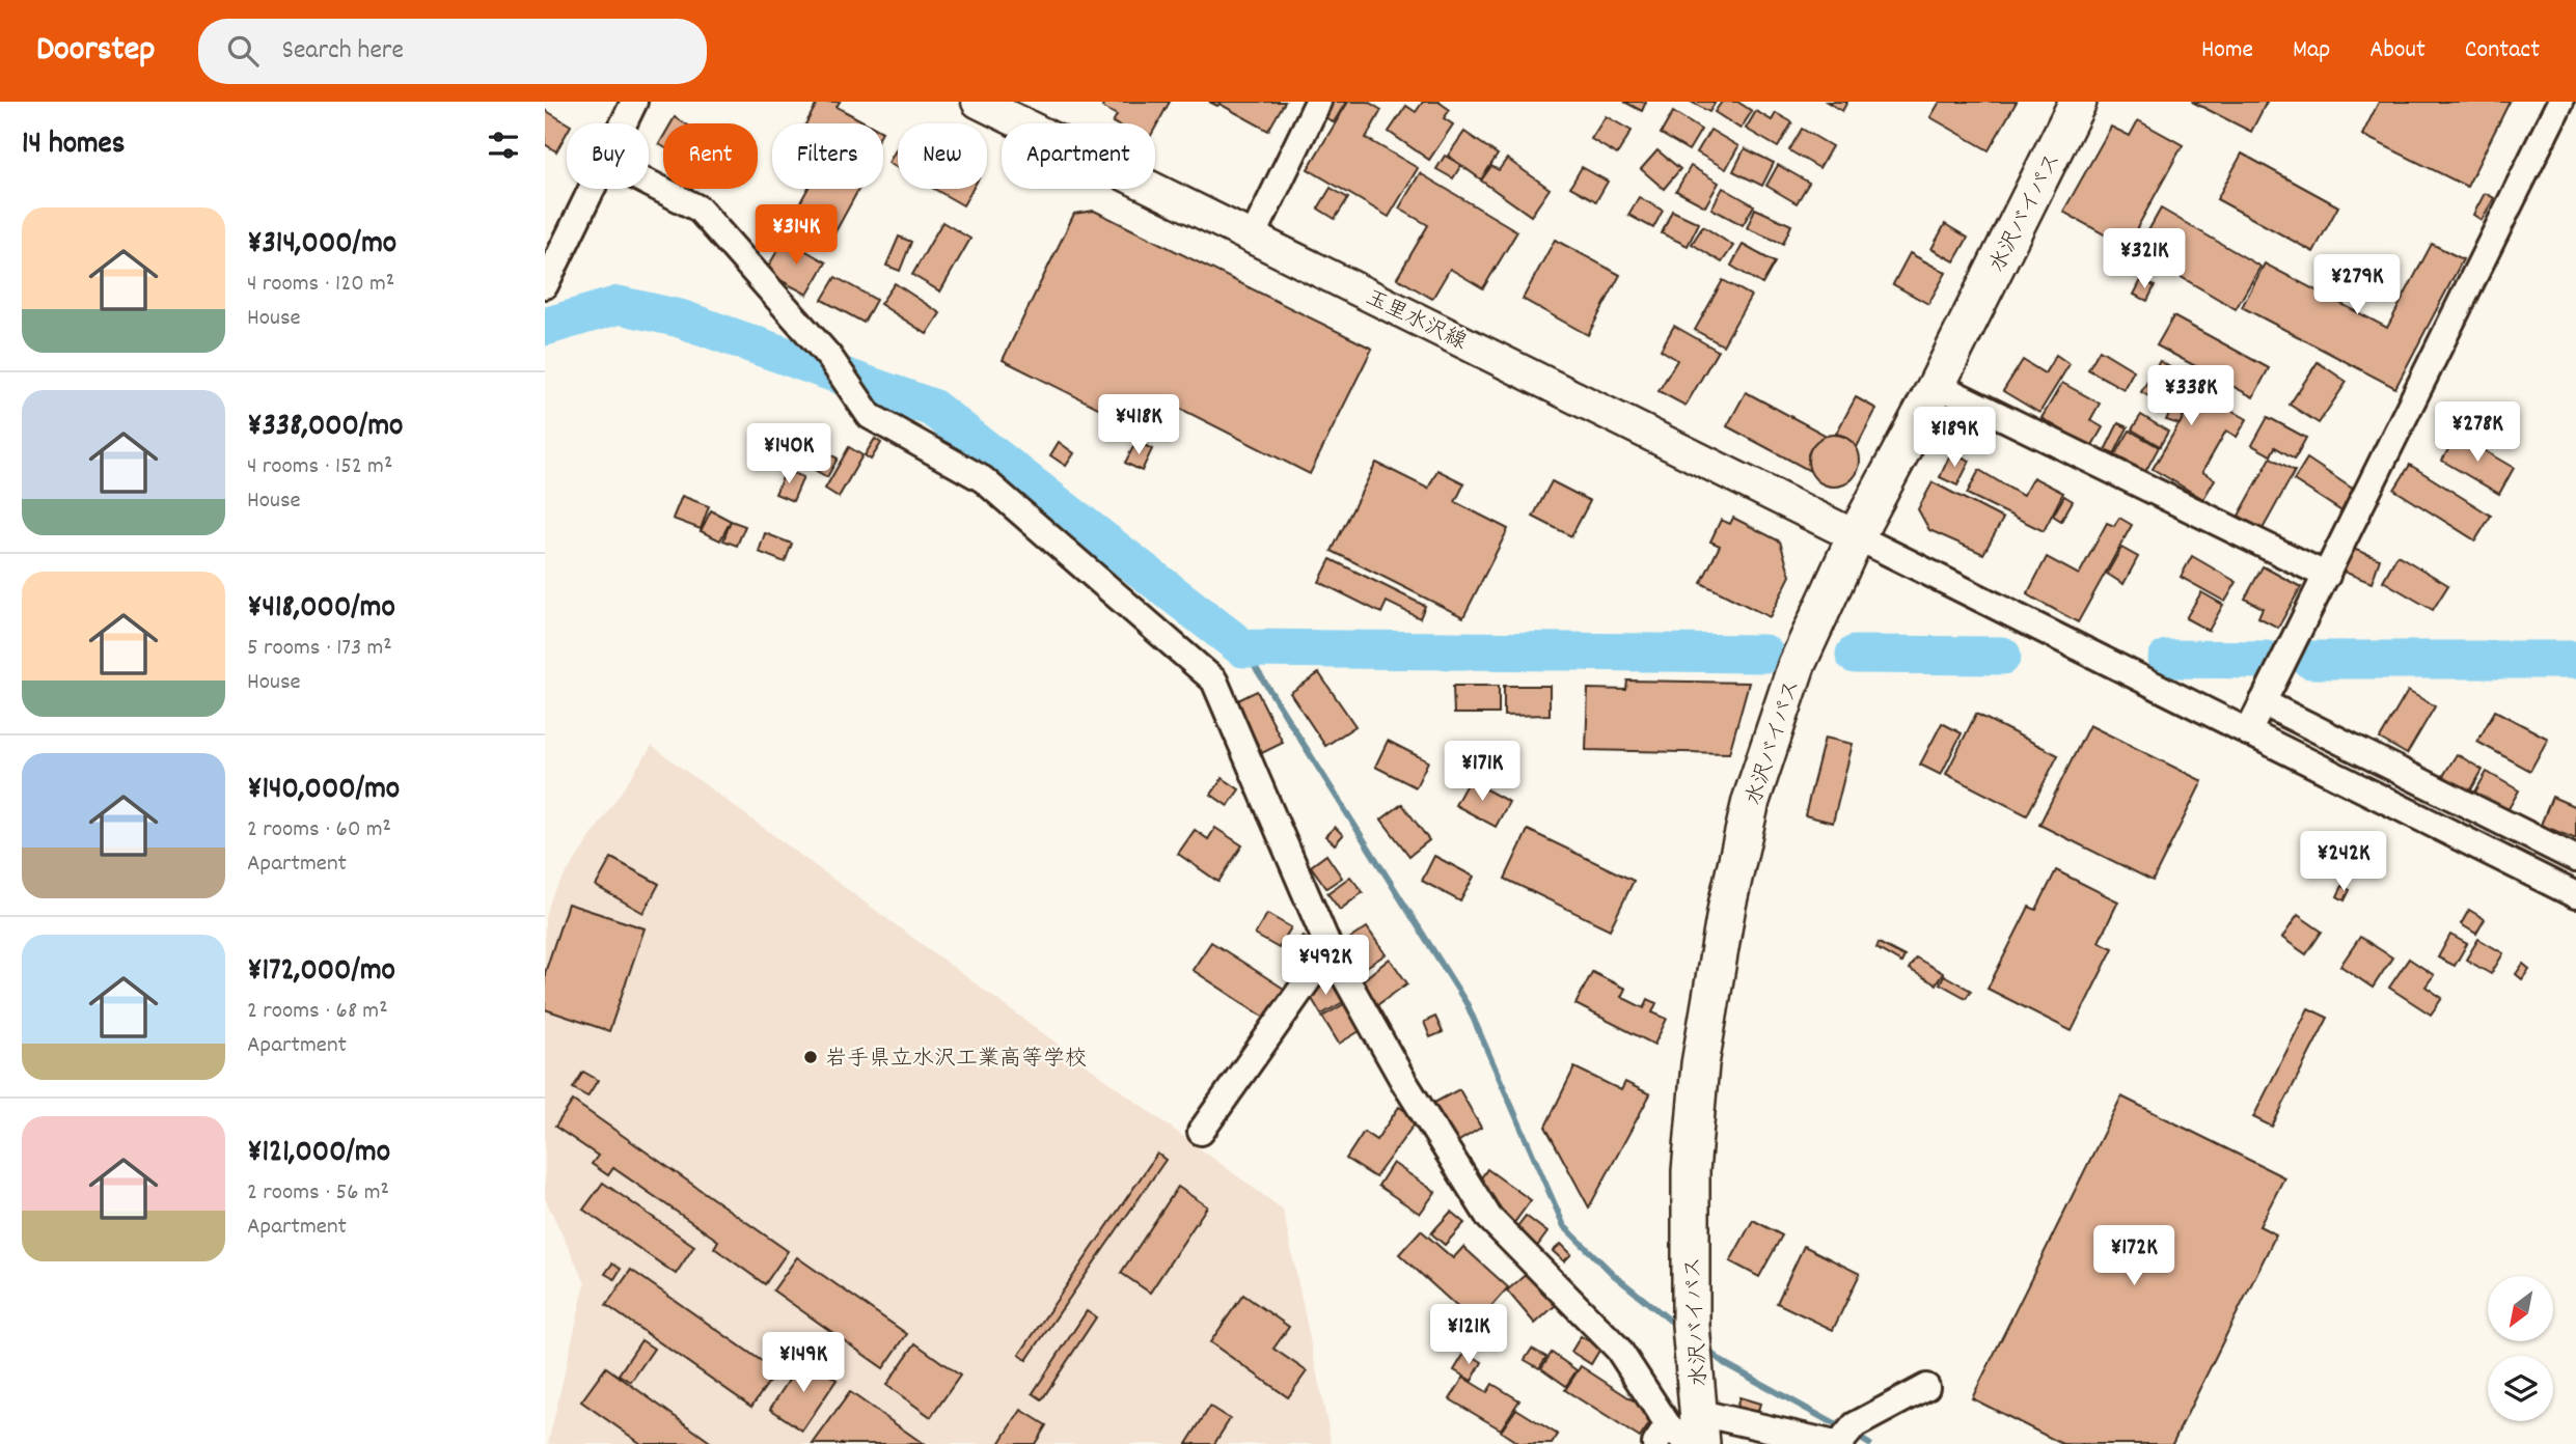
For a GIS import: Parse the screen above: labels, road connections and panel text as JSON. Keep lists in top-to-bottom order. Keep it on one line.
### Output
{"streets":{"highway":["水沢バイパス"],"main road":["玉里水沢線"]},"crossings":[["水沢バイパス","玉里水沢線"]],"places":["岩手県立水沢工業高等学校"],"north":"bottom left","page":{"header":"Doorstep","search":"Search here","nav":["Home","Map","About","Contact"],"heading":"14 homes","chip":["Buy","Rent","Filters","New","Apartment"],"list":[{"name":"¥314,000/mo","note":"4 rooms · 120 m² · House"},{"name":"¥338,000/mo","note":"4 rooms · 152 m² · House"},{"name":"¥418,000/mo","note":"5 rooms · 173 m² · House"},{"name":"¥140,000/mo","note":"2 rooms · 60 m² · Apartment"},{"name":"¥172,000/mo","note":"2 rooms · 68 m² · Apartment"},{"name":"¥121,000/mo","note":"2 rooms · 56 m² · Apartment"}],"price":["¥314K","¥321K","¥279K","¥338K","¥418K","¥278K","¥189K","¥140K","¥171K","¥242K","¥492K","¥172K","¥121K","¥149K"]}}
